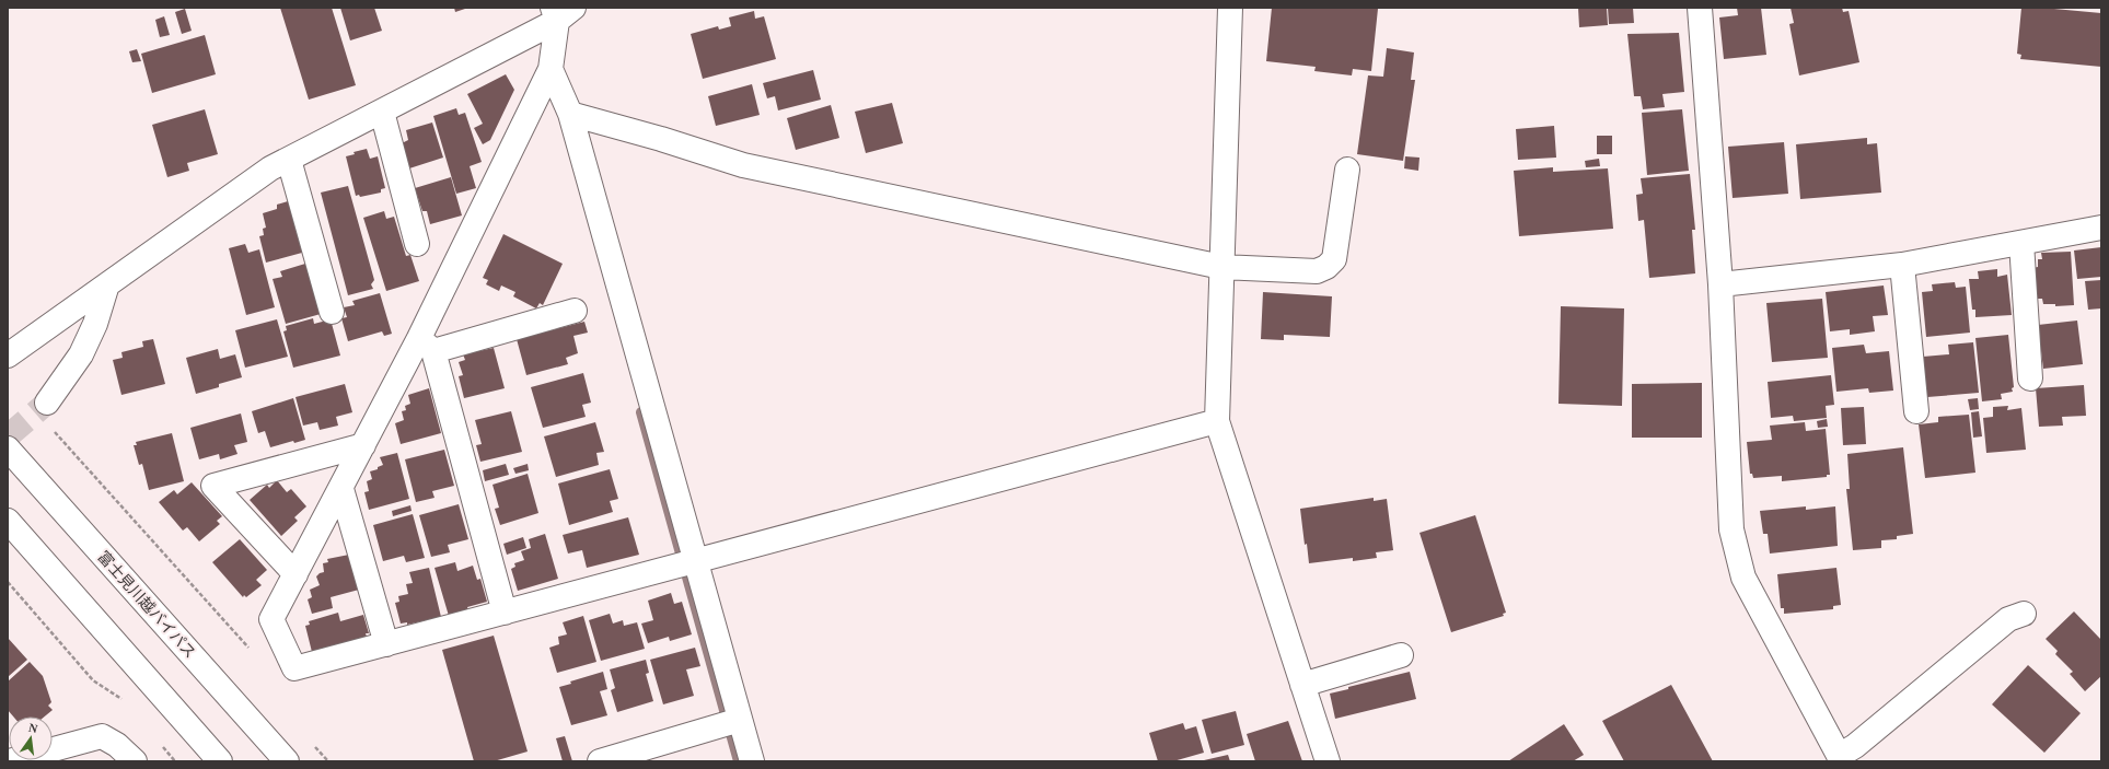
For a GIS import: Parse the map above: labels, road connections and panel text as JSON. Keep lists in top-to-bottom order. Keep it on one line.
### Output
{"streets":{"main road":["富士見川越バイパス"]},"north":"top"}
